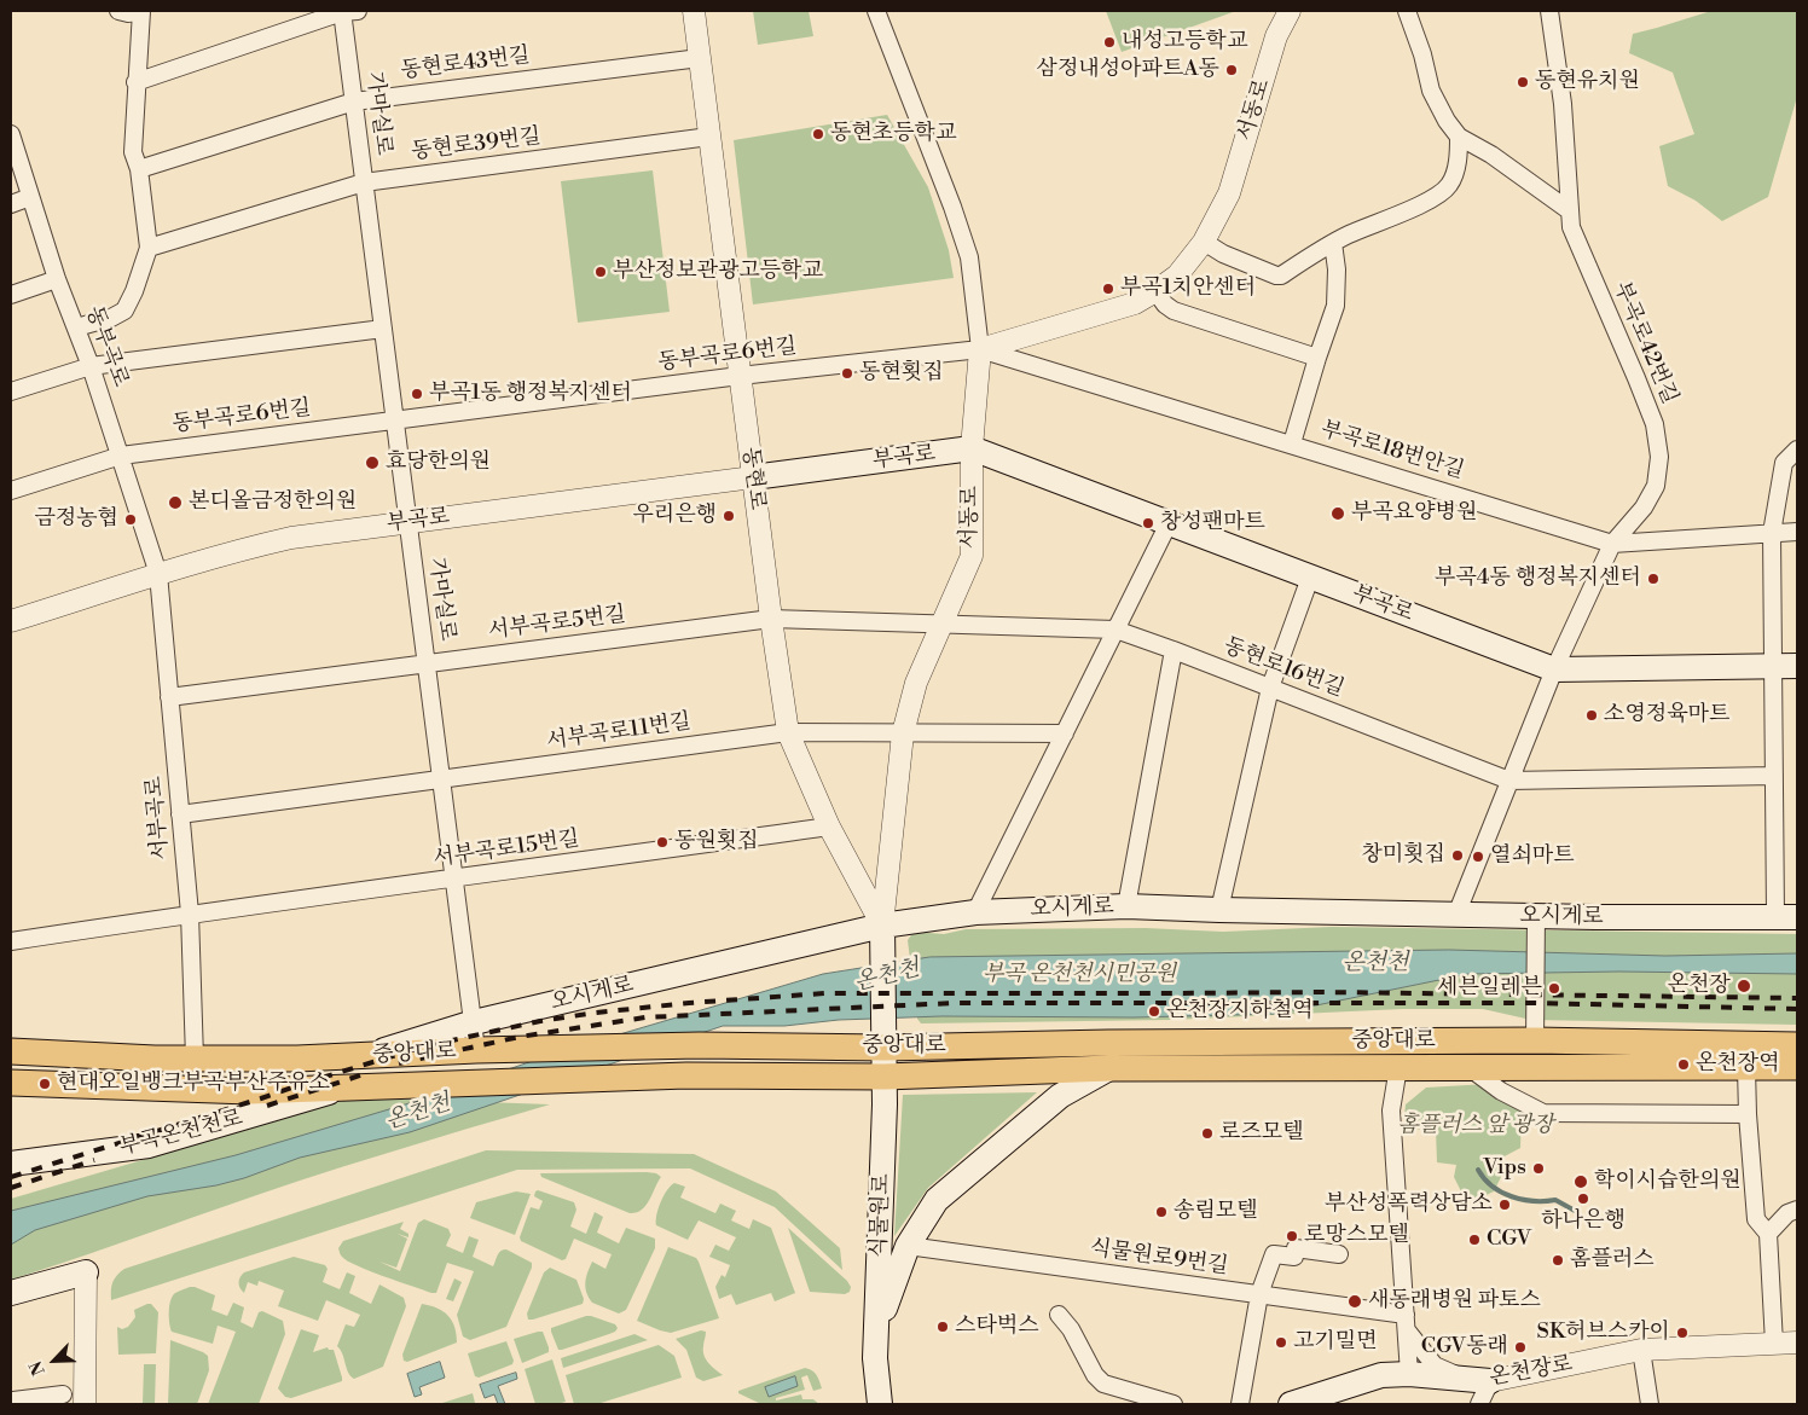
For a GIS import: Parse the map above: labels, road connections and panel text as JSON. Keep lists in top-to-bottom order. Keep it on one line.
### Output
{"streets":{"main road":["부곡로","오시게로","중앙대로","부곡온천천로","식물원로","온천장로"],"street":["동현로43번길","서동로","가마실로","동현로39번길","부곡로42번길","동부곡로","동부곡로6번길","부곡로18번안길","동현로","서부곡로5번길","동현로16번길","서부곡로11번길","서부곡로","서부곡로15번길","식물원로9번길"]},"crossings":[["동현로43번길","가마실로"],["동현로43번길","동현로"],["서동로","동부곡로6번길"],["서동로","부곡로18번안길"],["서동로","부곡로"],["서동로","동현로"],["서동로","동현로16번길"],["서동로","서부곡로11번길"],["서동로","오시게로"],["서동로","식물원로"],["가마실로","동현로39번길"],["가마실로","동부곡로6번길"],["가마실로","부곡로"],["가마실로","서부곡로5번길"],["가마실로","서부곡로11번길"],["가마실로","서부곡로15번길"],["가마실로","오시게로"],["가마실로","중앙대로"],["동현로39번길","동현로"],["부곡로42번길","부곡로18번안길"],["부곡로42번길","부곡로"],["부곡로42번길","동현로16번길"],["부곡로42번길","오시게로"],["동부곡로","동부곡로6번길"],["동부곡로","부곡로"],["동부곡로","서부곡로"],["동부곡로6번길","부곡로18번안길"],["동부곡로6번길","동현로"],["부곡로","동현로"],["부곡로","서부곡로"],["동현로","서부곡로5번길"],["동현로","동현로16번길"],["동현로","서부곡로11번길"],["동현로","서부곡로15번길"],["동현로","오시게로"],["동현로","식물원로"],["서부곡로5번길","동현로16번길"],["서부곡로5번길","서부곡로"],["서부곡로11번길","서부곡로"],["서부곡로","서부곡로15번길"],["서부곡로","중앙대로"],["오시게로","중앙대로"],["오시게로","식물원로"],["중앙대로","부곡온천천로"],["중앙대로","식물원로"]],"water":["온천천"],"parks":["부곡 온천천시민공원","홈플러스 앞 광장"],"places":["내성고등학교","삼정내성아파트A동","동현유치원","동현초등학교","부산정보관광고등학교","부곡1치안센터","동현횟집","부곡1동 행정복지센터","효당한의원","본디올금정한의원","부곡요양병원","우리은행","금정농협","창성팬마트","부곡4동 행정복지센터","소영정육마트","동원횟집","창미횟집","열쇠마트","온천장","세븐일레븐","온천장지하철역","온천장역","현대오일뱅크부곡부산주유소","로즈모텔","Vips","학이시습한의원","하나은행","부산성폭력상담소","송림모텔","로망스모텔","CGV","홈플러스","새동래병원 파토스","스타벅스","SK허브스카이","고기밀면","CGV동래"],"north":"bottom left"}
